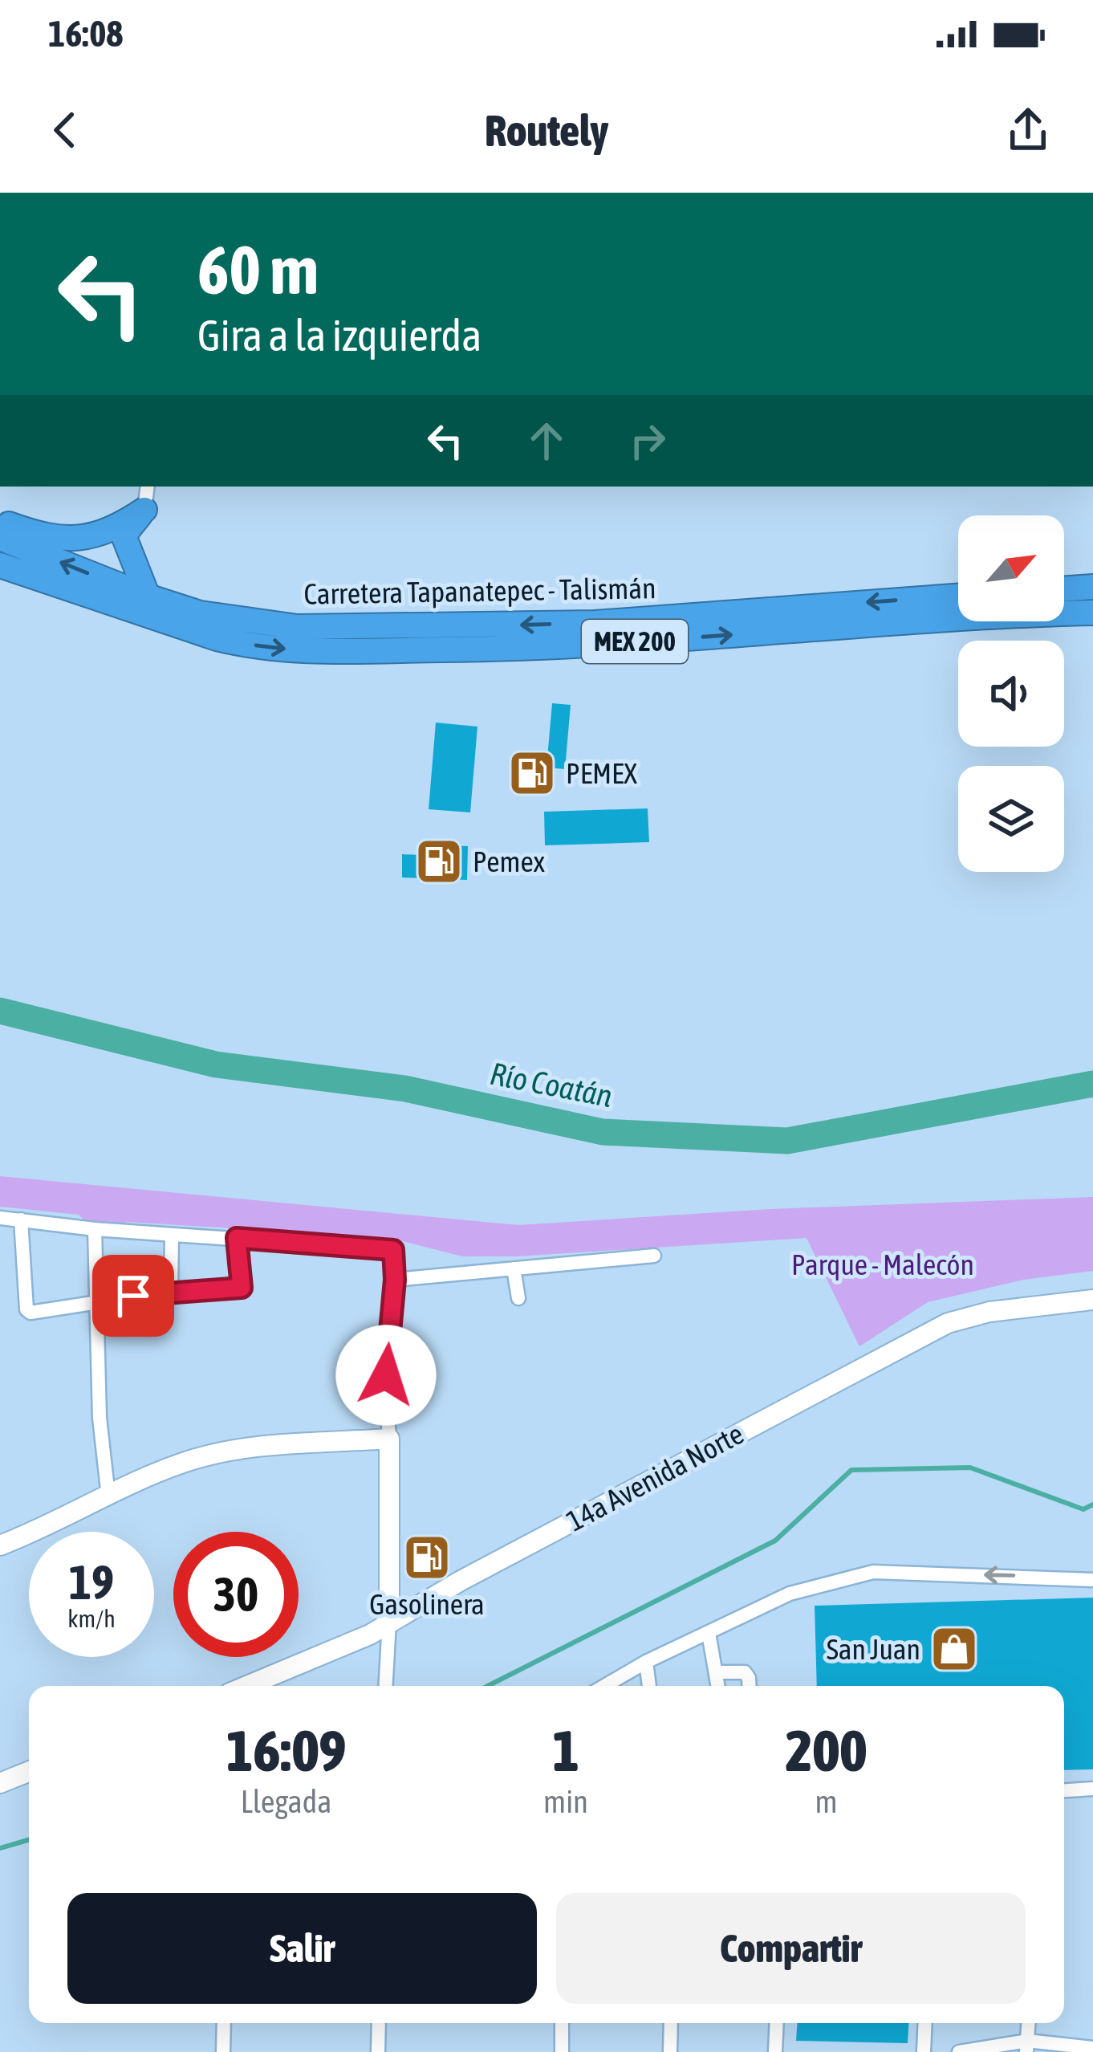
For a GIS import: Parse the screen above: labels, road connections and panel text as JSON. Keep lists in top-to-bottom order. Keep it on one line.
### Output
{"streets":{"highway":["Carretera Tapanatepec - Talismán","MEX 200"],"main road":["14a Avenida Norte"]},"water":["Río Coatán"],"parks":["Parque - Malecón"],"places":{"fuel station":["PEMEX","Pemex","Gasolinera"],"shop":["San Juan"]},"north":"top right","page":{"status":"16:08","header":"Routely","turn":["60 m","Gira a la izquierda"],"speed":"19 km/h","limit":"30","eta":["16:09","Llegada","1","min","200","m"],"buttons":["Salir","Compartir"]}}
